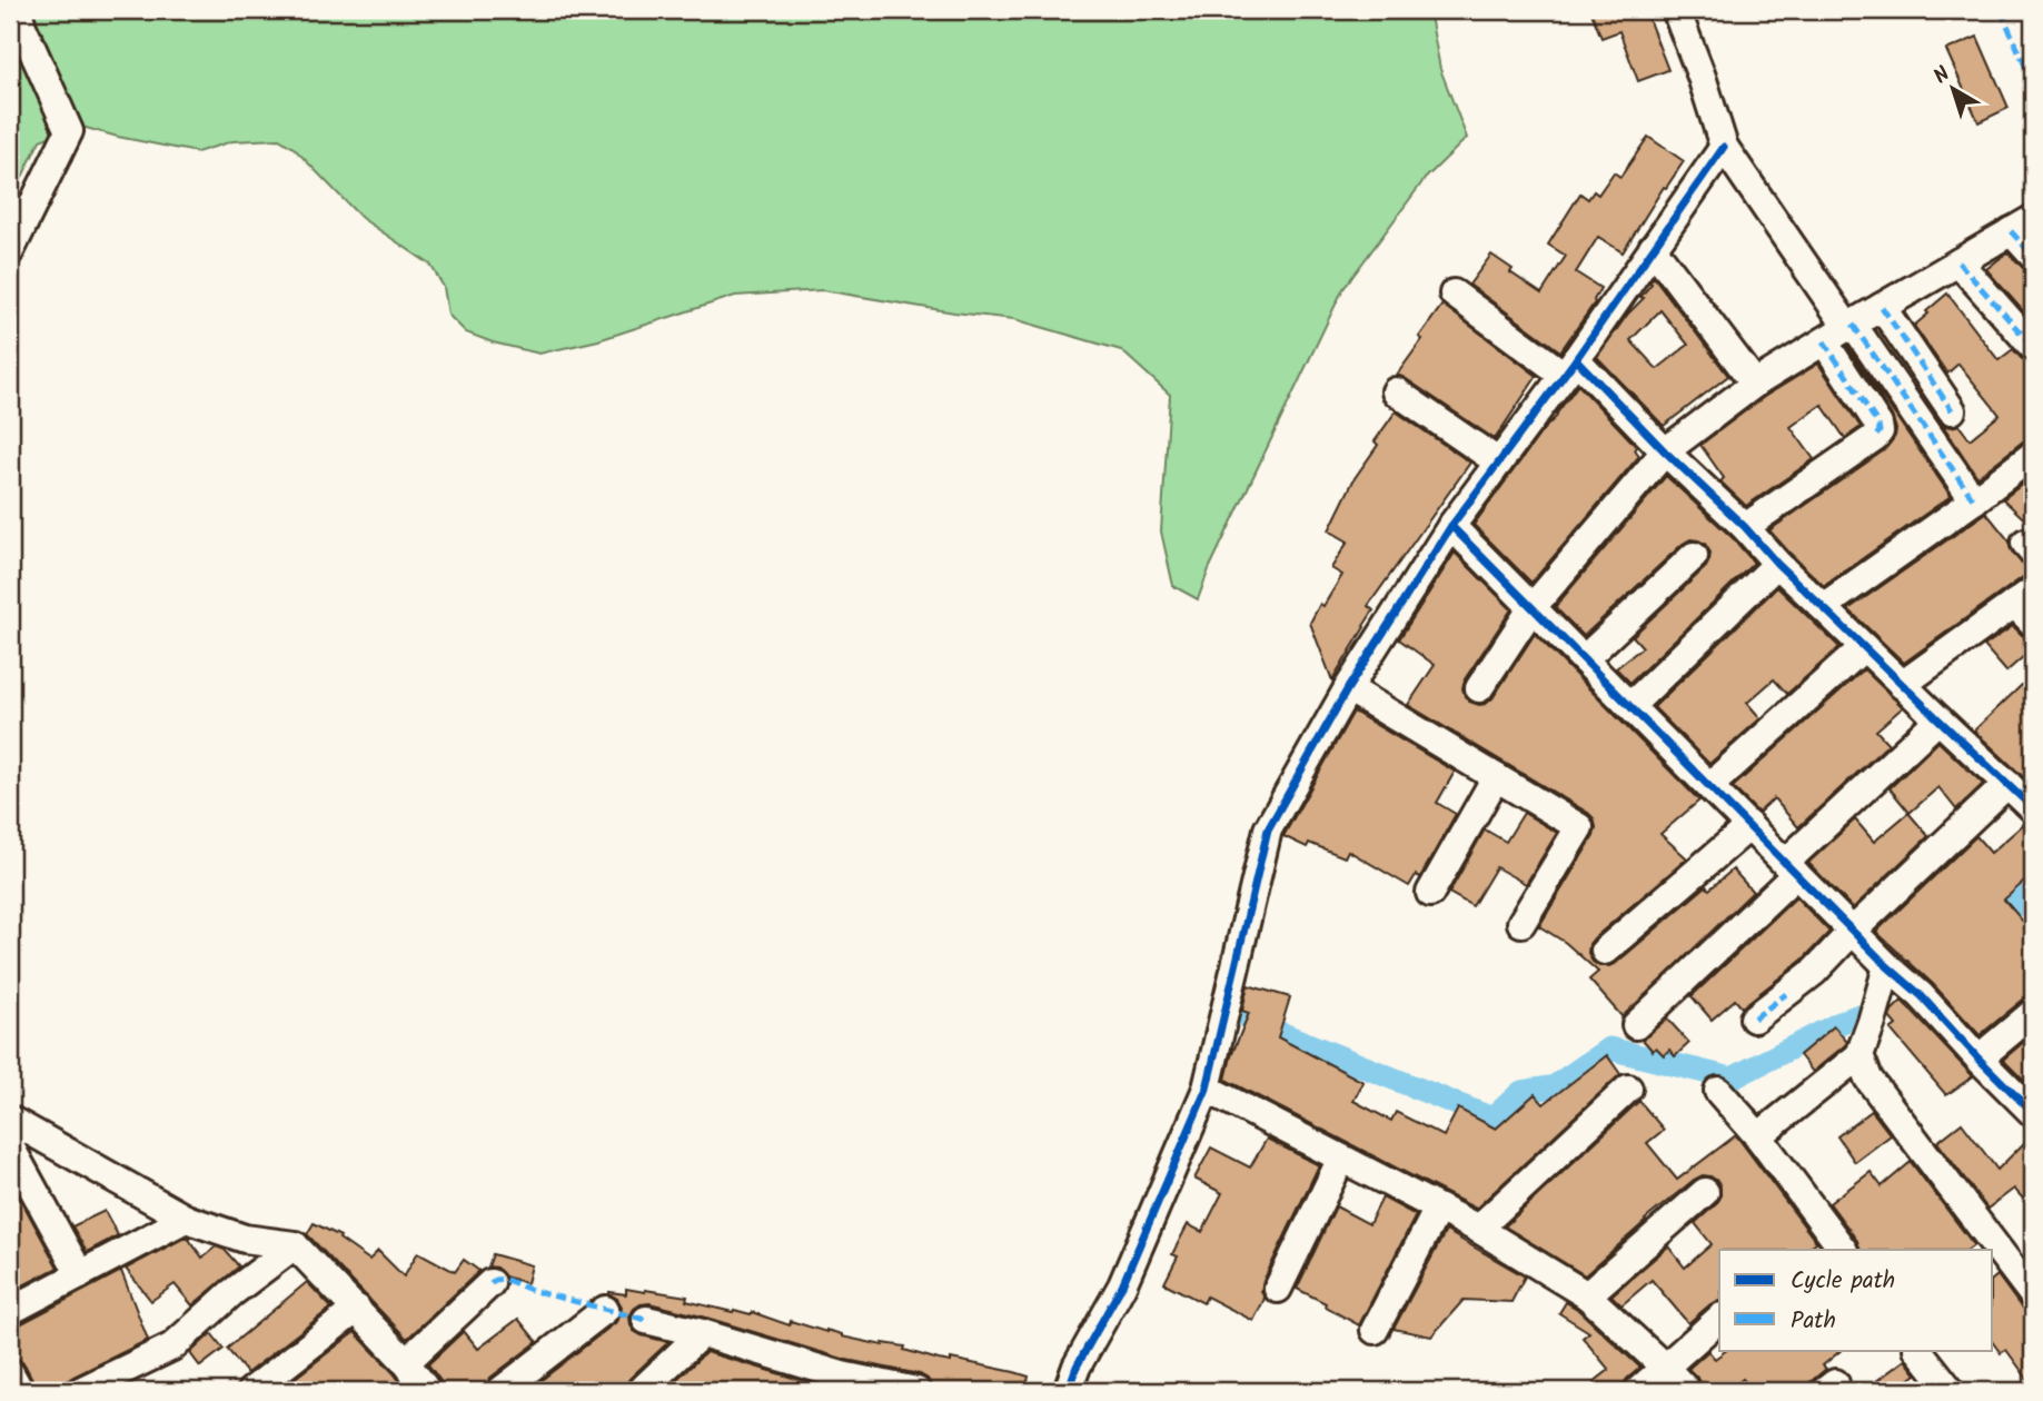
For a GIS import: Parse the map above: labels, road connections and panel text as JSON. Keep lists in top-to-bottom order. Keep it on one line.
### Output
{"legend":["Cycle path","Path"],"north":"top left"}
